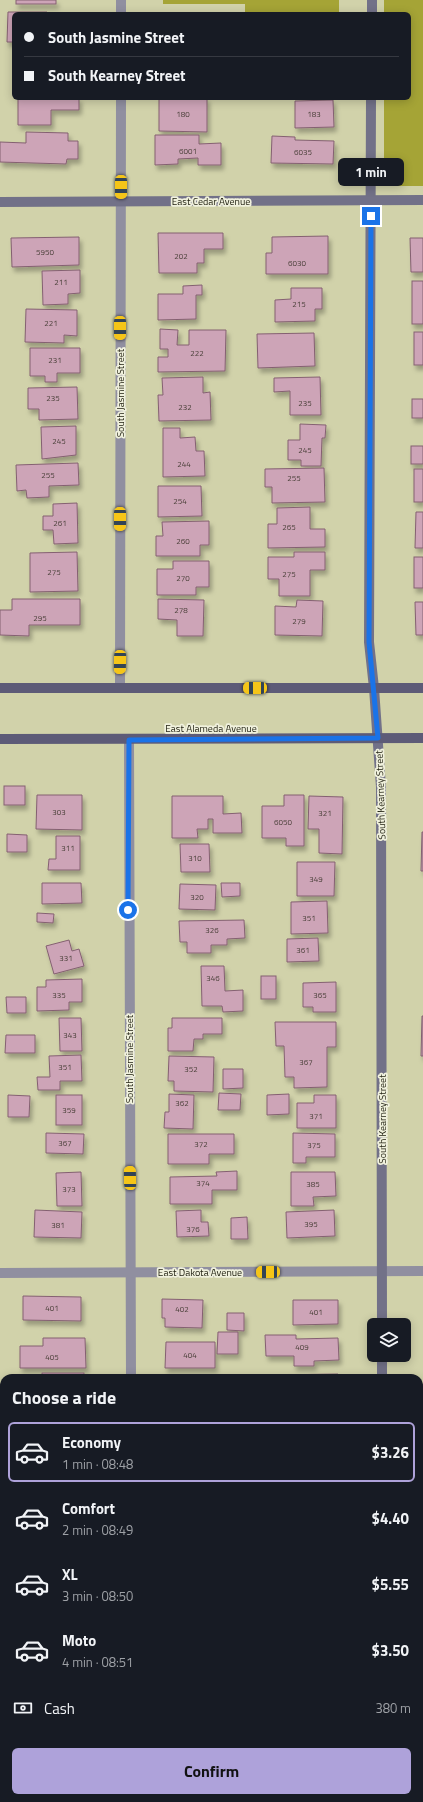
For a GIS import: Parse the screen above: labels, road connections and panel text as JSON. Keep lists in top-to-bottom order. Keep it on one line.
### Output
{"streets":{"main road":["East Alameda Avenue"],"street":["East Cedar Avenue","South Jasmine Street","South Kearney Street","East Dakota Avenue"]},"crossings":[["East Cedar Avenue","South Jasmine Street"],["East Cedar Avenue","South Kearney Street"],["South Jasmine Street","East Alameda Avenue"],["South Jasmine Street","East Dakota Avenue"],["East Alameda Avenue","South Kearney Street"],["South Kearney Street","East Dakota Avenue"]],"house_numbers":["180","183","6001","6035","5950","202","6030","211","215","221","222","231","235","235","232","245","245","244","255","255","254","261","265","260","275","275","270","278","295","279","303","321","6050","311","310","349","320","351","326","361","331","346","335","365","343","367","351","352","362","359","371","367","372","375","374","385","373","395","381","376","401","402","401","409","404","405"],"page":{"banner":["South Jasmine Street","South Kearney Street"],"bubble":"1 min","heading":"Choose a ride","list":[{"name":"Economy","note":"1 min · 08:48","value":"$3.26"},{"name":"Comfort","note":"2 min · 08:49","value":"$4.40"},{"name":"XL","note":"3 min · 08:50","value":"$5.55"},{"name":"Moto","note":"4 min · 08:51","value":"$3.50"}],"pay":["Cash","380 m"],"buttons":"Confirm"}}
